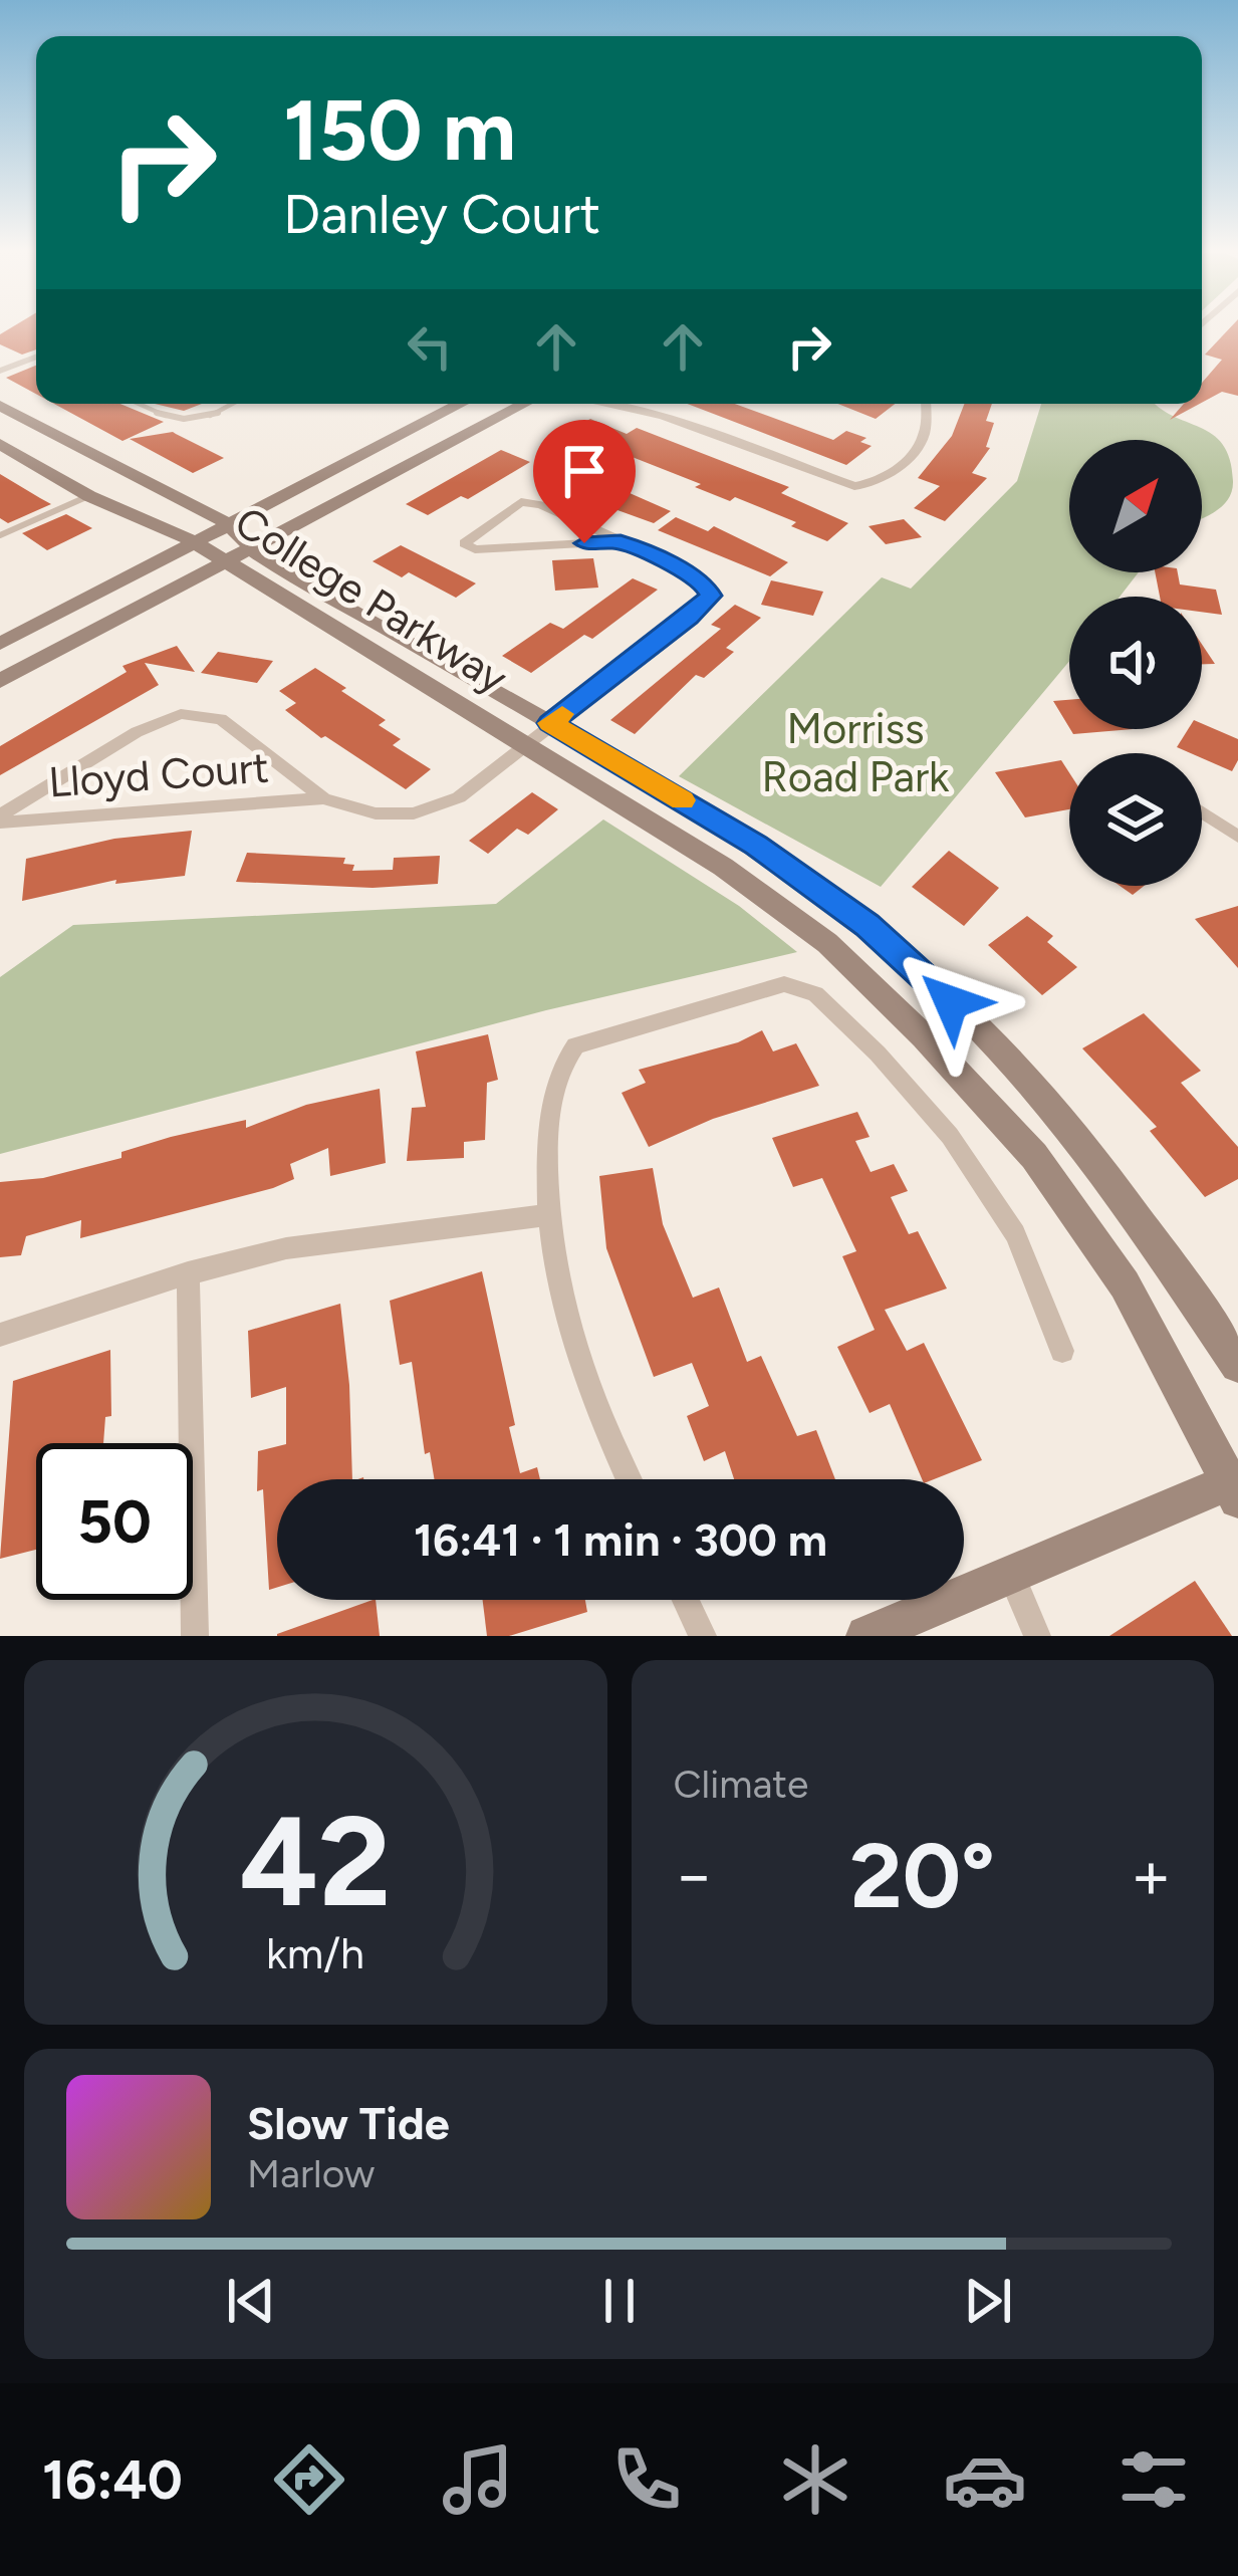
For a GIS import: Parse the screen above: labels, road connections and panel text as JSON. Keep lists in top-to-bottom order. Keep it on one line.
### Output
{"streets":{"main road":["College Parkway"],"street":["Lloyd Court"]},"crossings":[["College Parkway","Lloyd Court"]],"parks":["Morriss Road Park"],"north":"top right","page":{"turn":["150 m","Danley Court"],"limit":"50","trip":"16:41 · 1 min · 300 m","tile":"Climate","heat":["−","20°","+"],"song":["Slow Tide","Marlow"],"tabs":"16:40","gauge":["42","km/h"]}}
